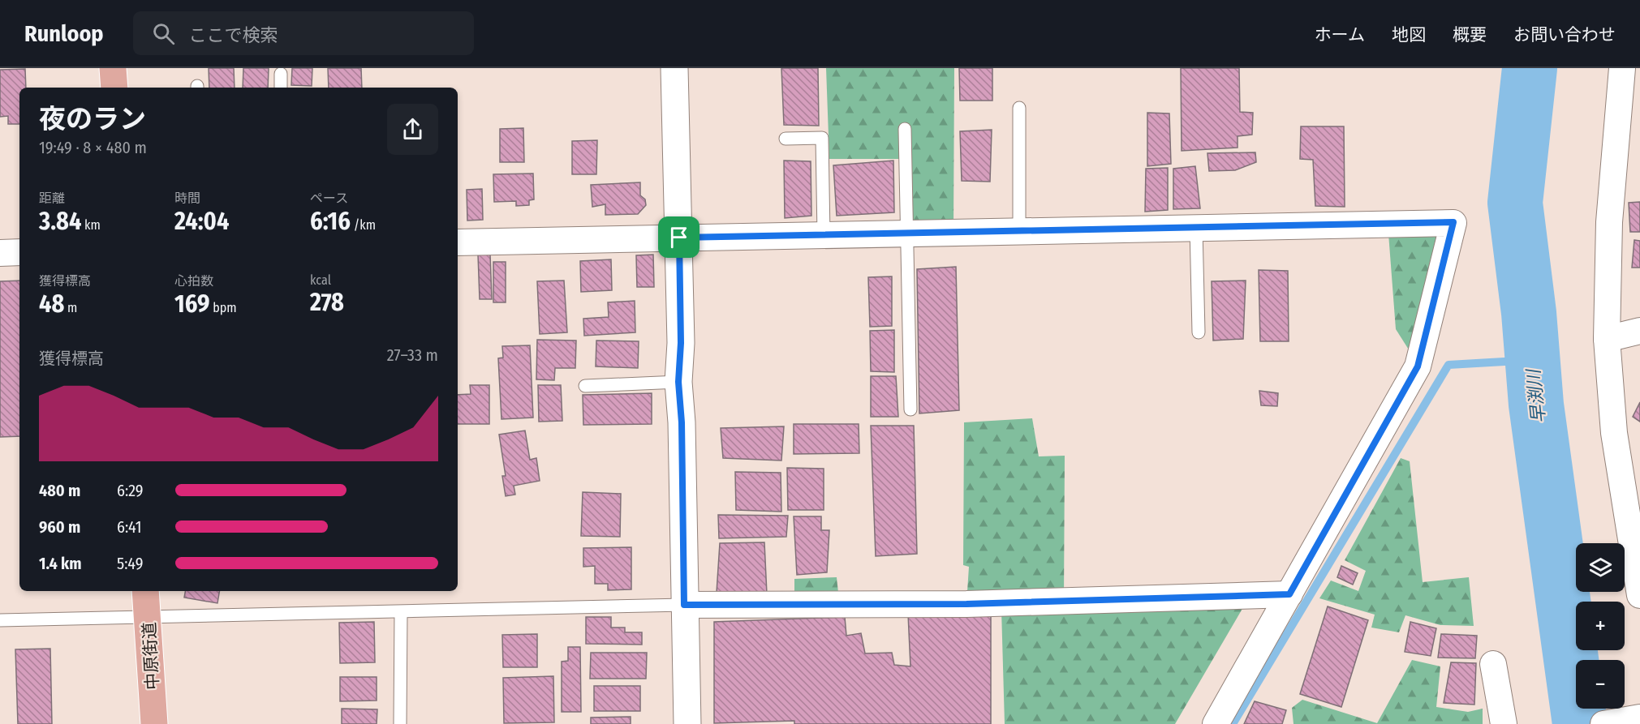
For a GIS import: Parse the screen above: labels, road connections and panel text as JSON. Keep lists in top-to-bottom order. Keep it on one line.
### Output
{"streets":{"main road":["中原街道"]},"water":["早渕川"],"page":{"header":"Runloop","search":"ここで検索","nav":["ホーム","地図","概要","お問い合わせ"],"heading":["夜のラン","19:49 · 8 × 480 m"],"stats":[["距離","3.84 km"],["時間","24:04"],["ペース","6:16 /km"],["獲得標高","48 m"],["心拍数","169 bpm"],["kcal","278"]],"chart":["獲得標高","27–33 m"],"list":[{"name":"480 m","note":"6:29"},{"name":"960 m","note":"6:41"},{"name":"1.4 km","note":"5:49"}],"map_buttons":["+","−"]}}
